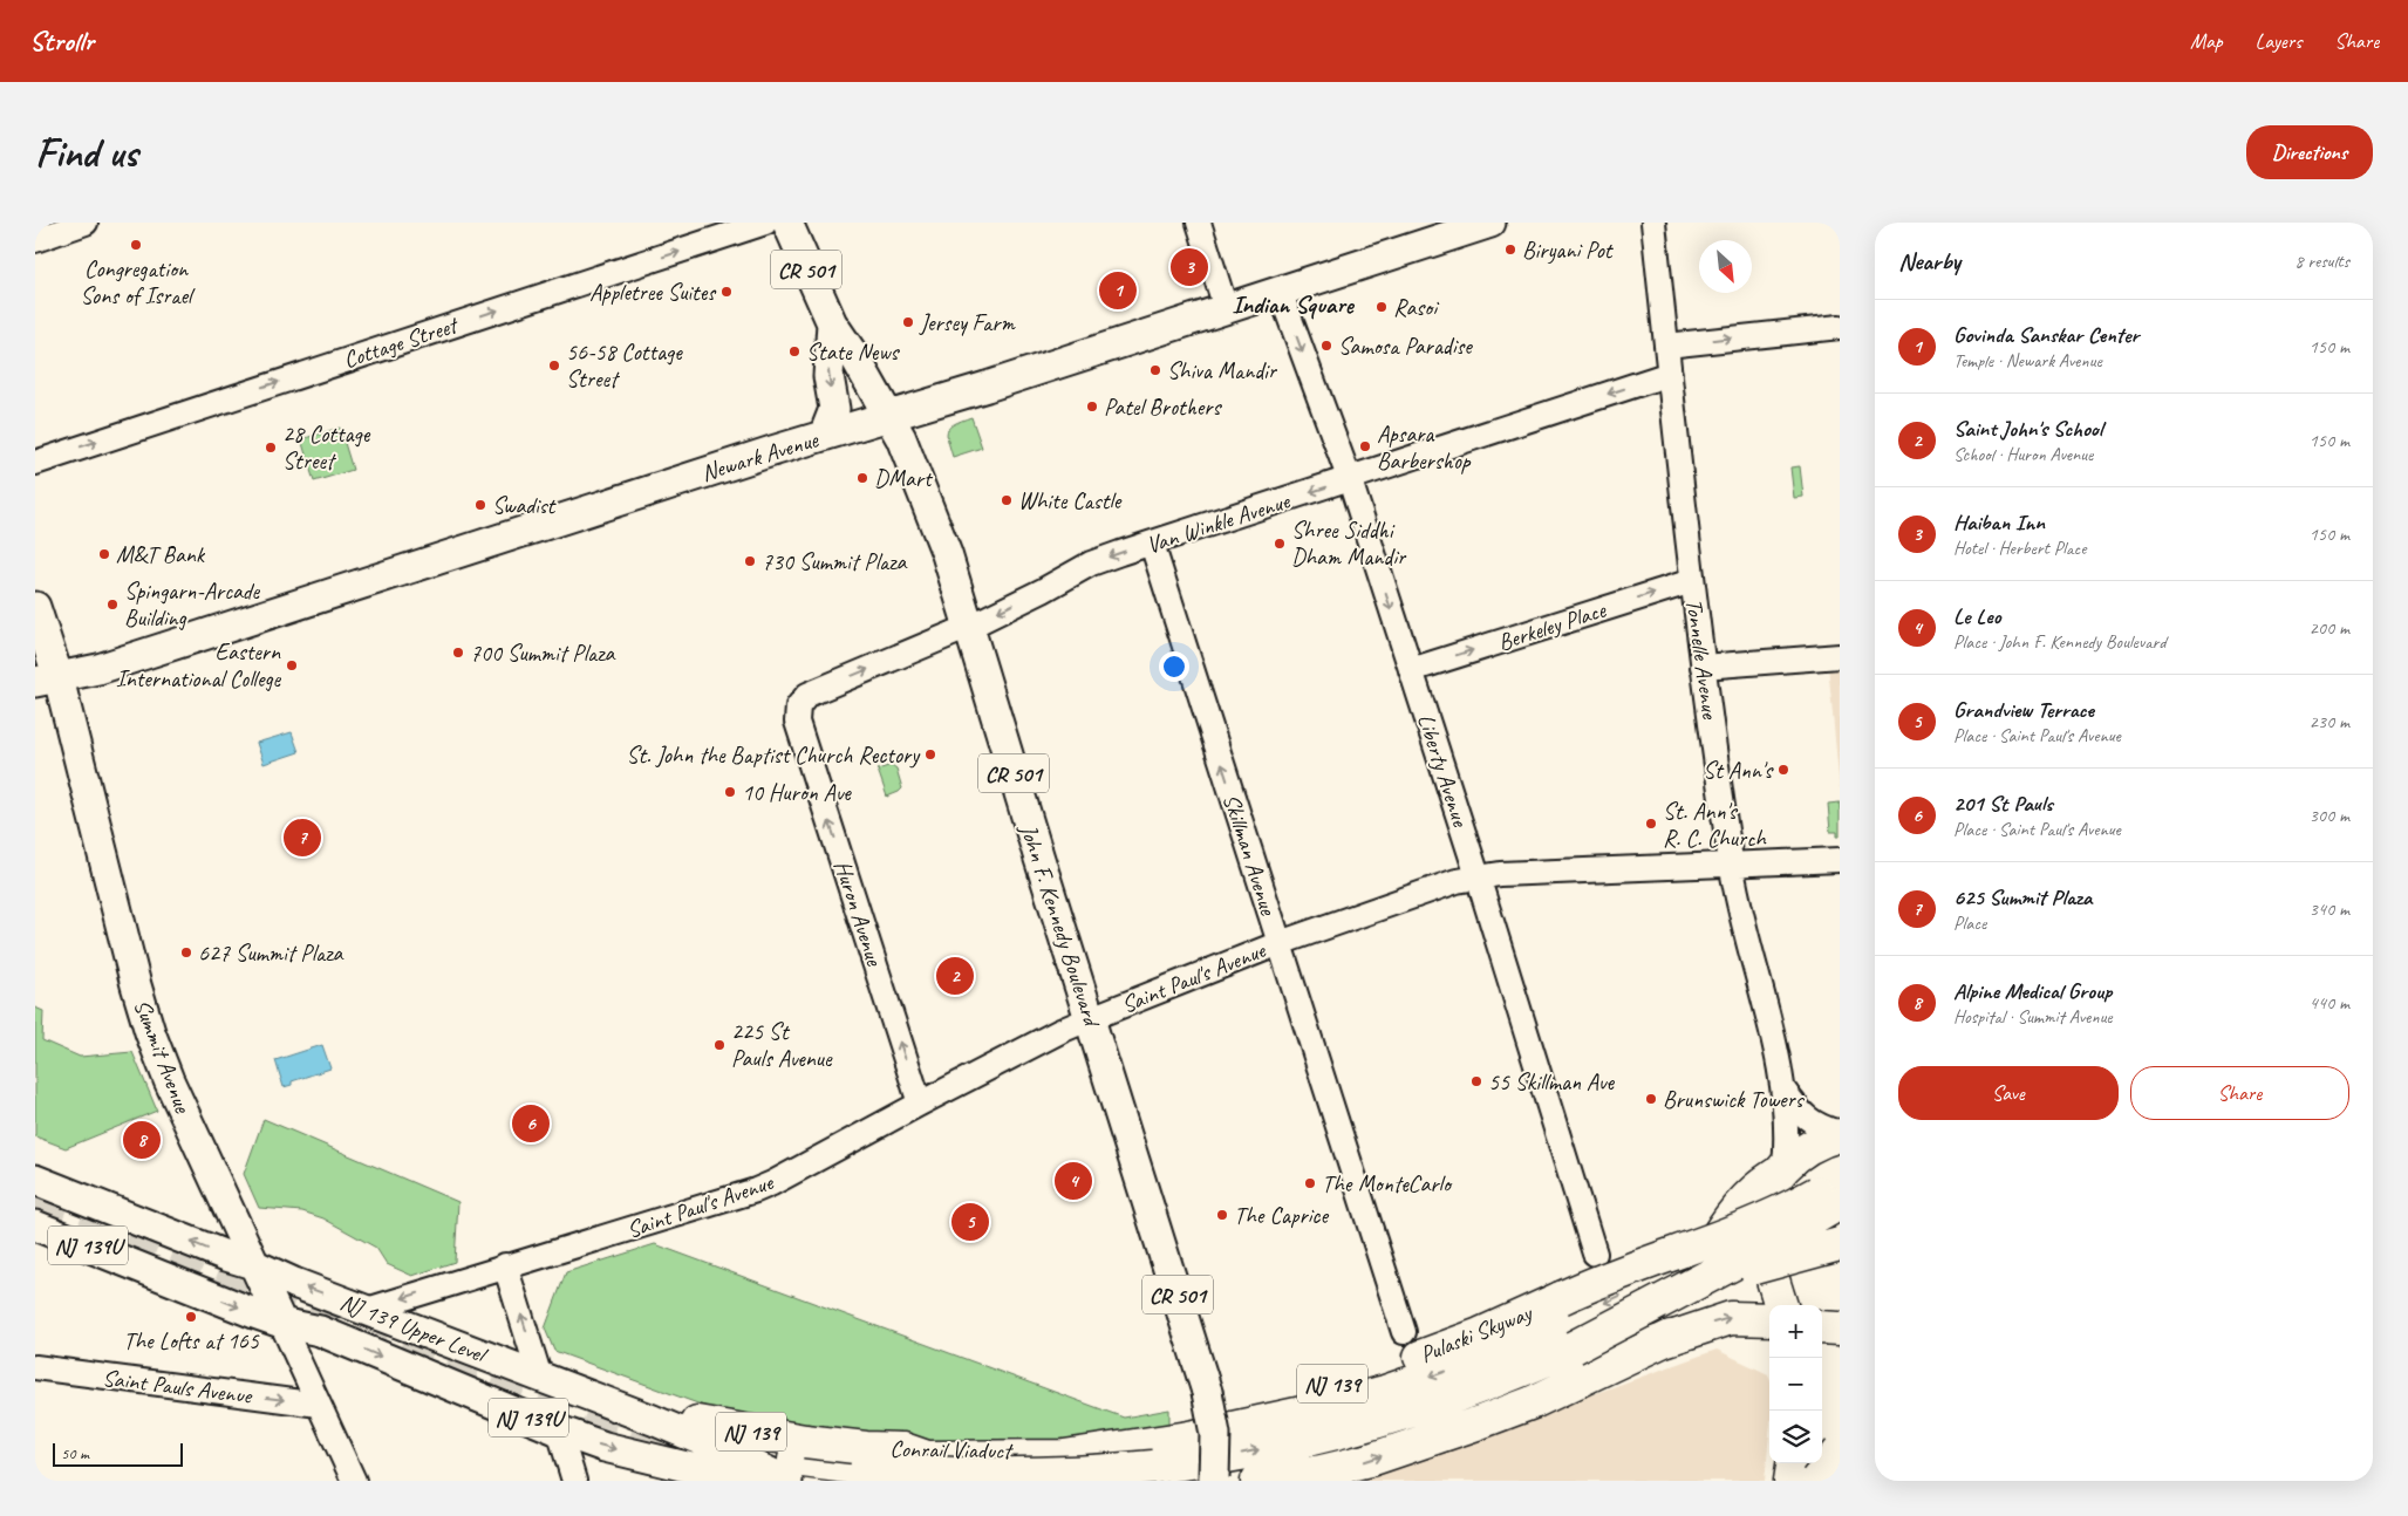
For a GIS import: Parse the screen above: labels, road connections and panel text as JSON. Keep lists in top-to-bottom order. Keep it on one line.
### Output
{"streets":{"highway":["Tonnelle Avenue","Pulaski Skyway","NJ 139","Conrail Viaduct"],"main road":["CR 501","Newark Avenue","John F. Kennedy Boulevard","Summit Avenue","NJ 139U","NJ 139 Upper Level"],"street":["Cottage Street","Van Winkle Avenue","Berkeley Place","Liberty Avenue","Skillman Avenue","Huron Avenue","Saint Paul's Avenue","Saint Pauls Avenue"]},"crossings":[["Newark Avenue","Liberty Avenue"],["Newark Avenue","John F. Kennedy Boulevard"],["Newark Avenue","Summit Avenue"],["Van Winkle Avenue","Tonnelle Avenue"],["Van Winkle Avenue","Liberty Avenue"],["Van Winkle Avenue","Skillman Avenue"],["Van Winkle Avenue","Huron Avenue"],["Van Winkle Avenue","John F. Kennedy Boulevard"],["Berkeley Place","Tonnelle Avenue"],["Berkeley Place","Liberty Avenue"],["Tonnelle Avenue","Saint Paul's Avenue"],["Liberty Avenue","Saint Paul's Avenue"],["Skillman Avenue","Saint Paul's Avenue"],["Huron Avenue","Saint Paul's Avenue"],["John F. Kennedy Boulevard","Saint Paul's Avenue"],["Saint Paul's Avenue","NJ 139 Upper Level"],["Summit Avenue","NJ 139 Upper Level"],["Summit Avenue","Saint Pauls Avenue"],["NJ 139 Upper Level","NJ 139"],["NJ 139 Upper Level","Conrail Viaduct"],["Pulaski Skyway","Conrail Viaduct"],["NJ 139","Conrail Viaduct"]],"one_way":["Cottage Street","Berkeley Place","Liberty Avenue","Skillman Avenue","Huron Avenue","Saint Pauls Avenue"],"districts":["Indian Square"],"places":["Congregation Sons of Israel","Biryani Pot","Appletree Suites","Rasoi","Jersey Farm","Samosa Paradise","State News","56-58 Cottage Street","Shiva Mandir","Patel Brothers","Apsara Barbershop","28 Cottage Street","DMart","White Castle","Swadist","Shree Siddhi Dham Mandir","M&T Bank","730 Summit Plaza","Spingarn-Arcade Building","700 Summit Plaza","Eastern International College","St. John the Baptist Church Rectory","St Ann's","10 Huron Ave","St. Ann's R. C. Church","627 Summit Plaza","225 St Pauls Avenue","55 Skillman Ave","Brunswick Towers","The MonteCarlo","The Caprice","The Lofts at 165"],"scale_bar":"50 m","north":"bottom right","page":{"header":"Strollr","nav":["Map","Layers","Share"],"buttons":["Directions",["Save","Share"]],"title":"Find us","heading":["Nearby","8 results"],"pins":["3","1","7","2","6","8","4","5"],"list":[{"mark":"1","name":"Govinda Sanskar Center","note":"Temple · Newark Avenue","value":"150 m"},{"mark":"2","name":"Saint John's School","note":"School · Huron Avenue","value":"150 m"},{"mark":"3","name":"Haiban Inn","note":"Hotel · Herbert Place","value":"150 m"},{"mark":"4","name":"Le Leo","note":"Place · John F. Kennedy Boulevard","value":"200 m"},{"mark":"5","name":"Grandview Terrace","note":"Place · Saint Paul's Avenue","value":"230 m"},{"mark":"6","name":"201 St Pauls","note":"Place · Saint Paul's Avenue","value":"300 m"},{"mark":"7","name":"625 Summit Plaza","note":"Place","value":"340 m"},{"mark":"8","name":"Alpine Medical Group","note":"Hospital · Summit Avenue","value":"440 m"}],"map_buttons":["+","−"],"scale":"50 m"}}
